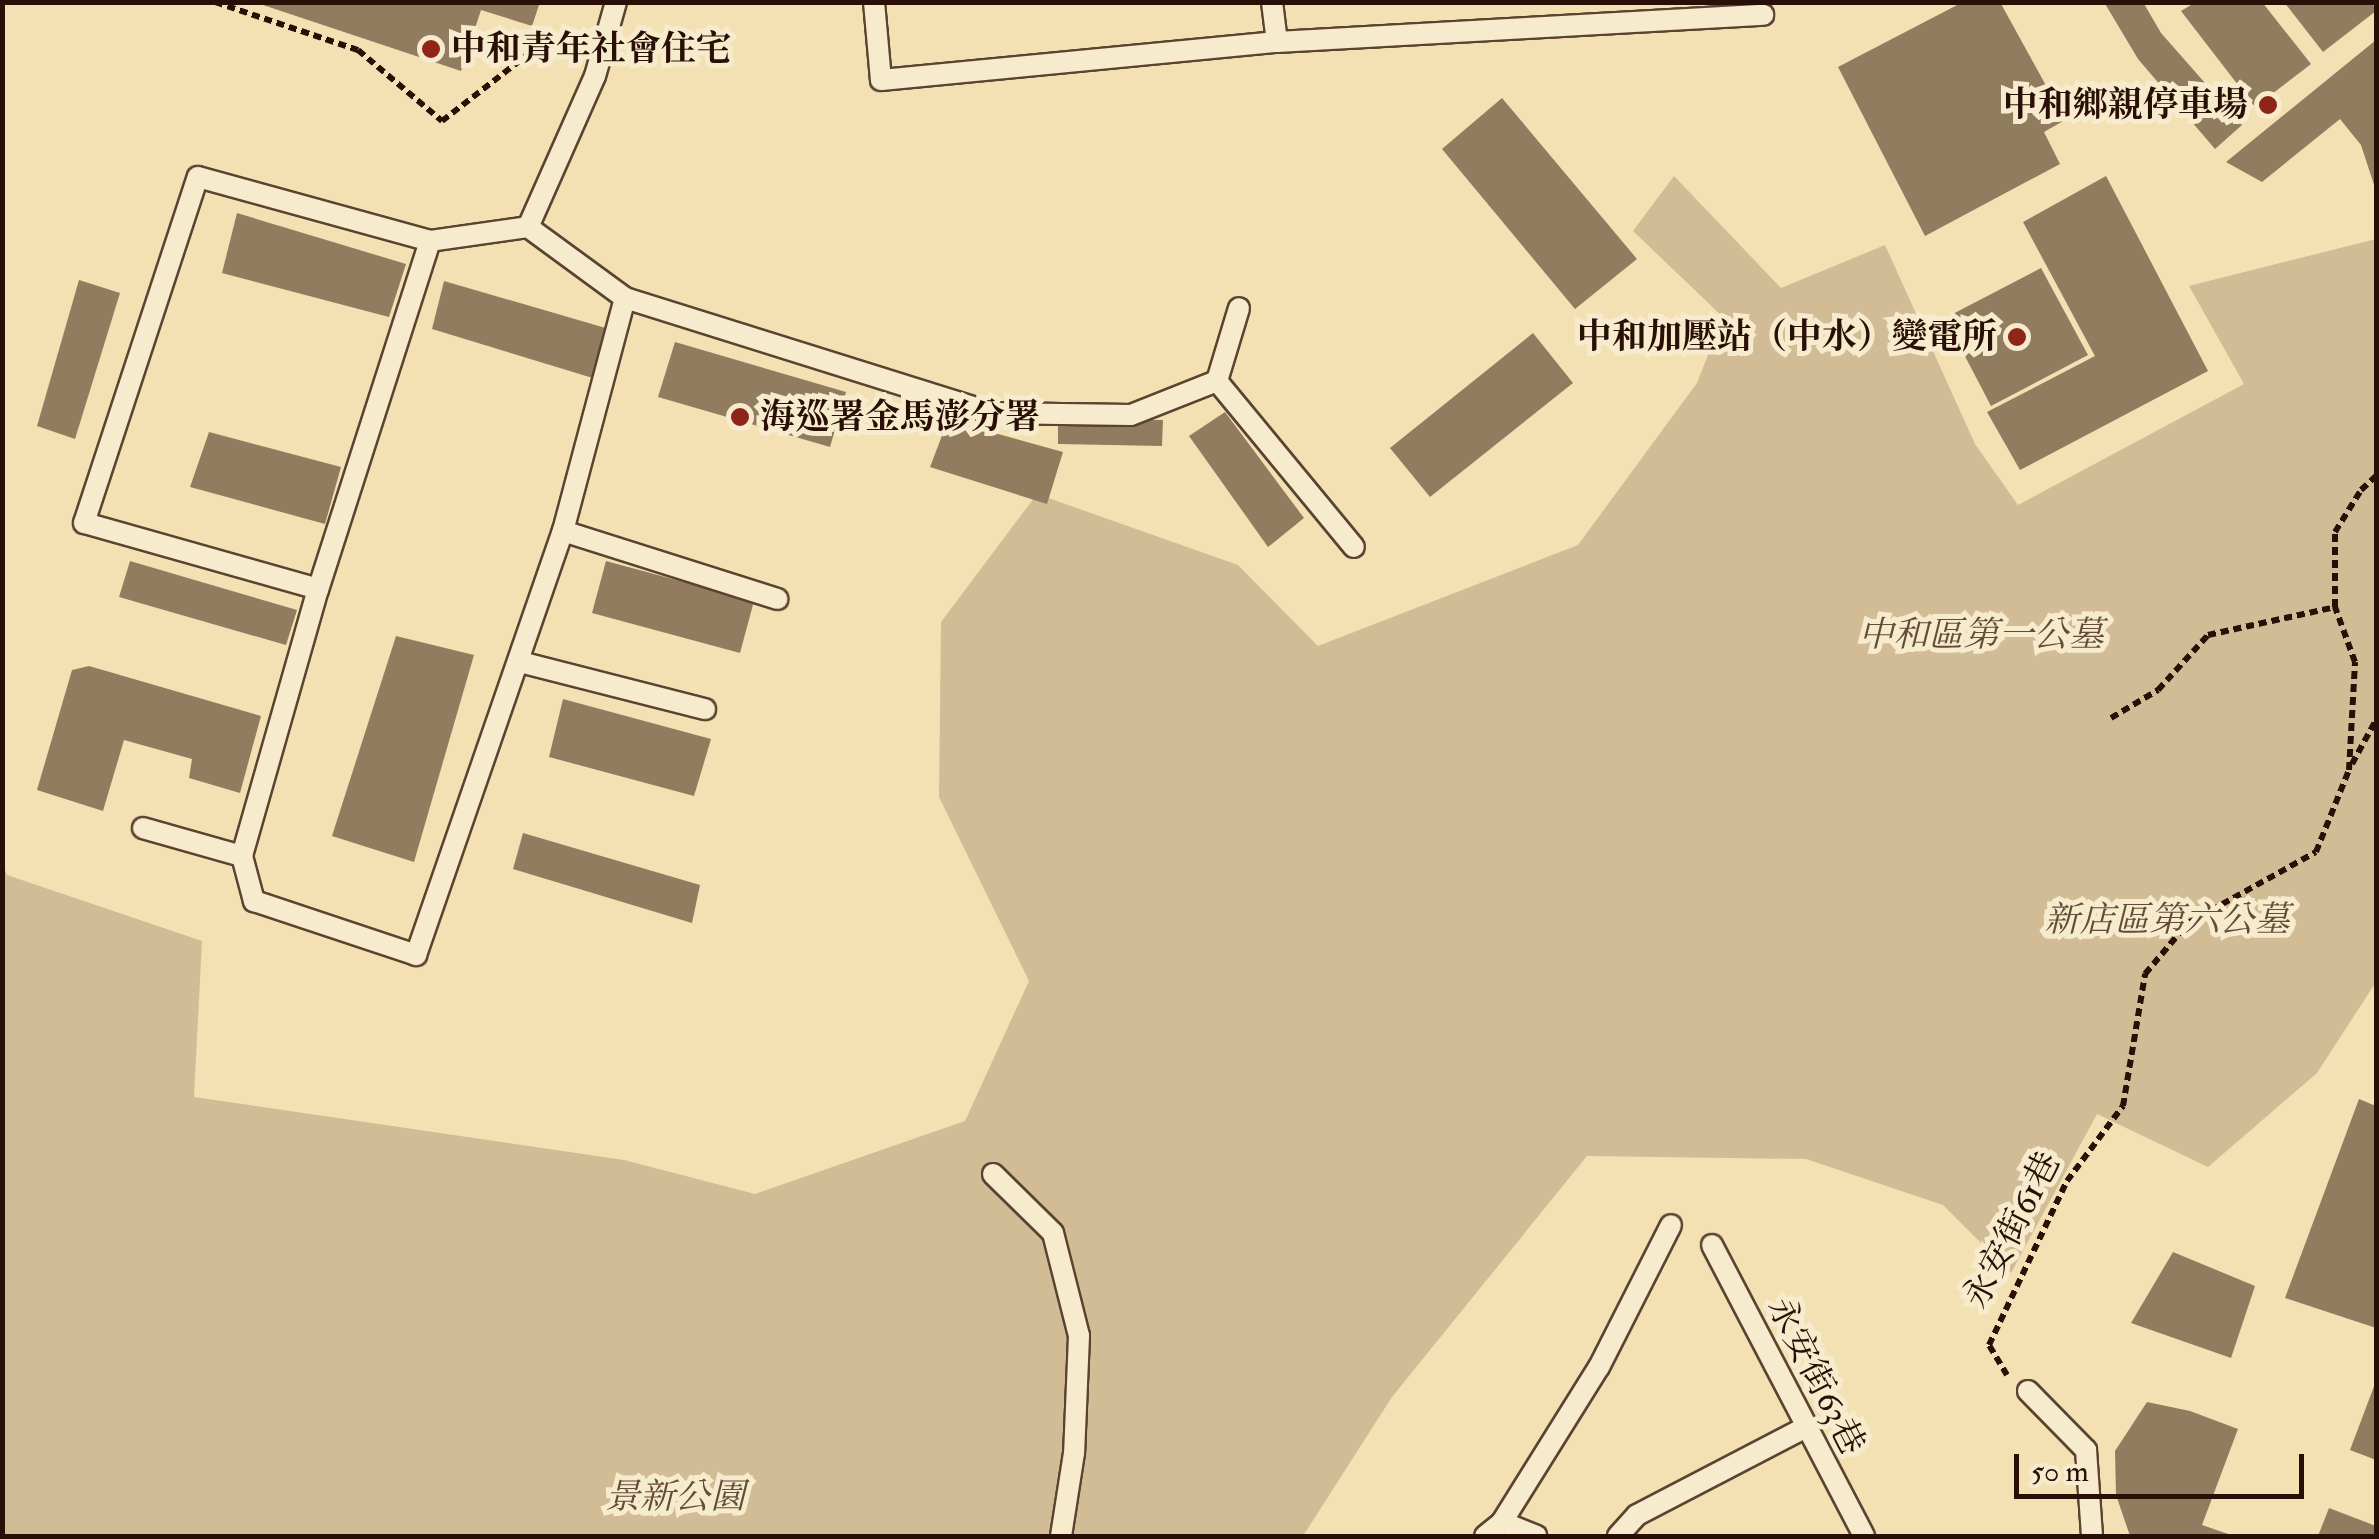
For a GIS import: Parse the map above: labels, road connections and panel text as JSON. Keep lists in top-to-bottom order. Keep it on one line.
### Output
{"streets":{"lane":["永安街63巷"],"path":["永安街61巷"]},"parks":["中和區第一公墓","新店區第六公墓","景新公園"],"places":["中和青年社會住宅","中和鄉親停車場","中和加壓站（中水）變電所","海巡署金馬澎分署"],"scale_bar":"50 m"}
